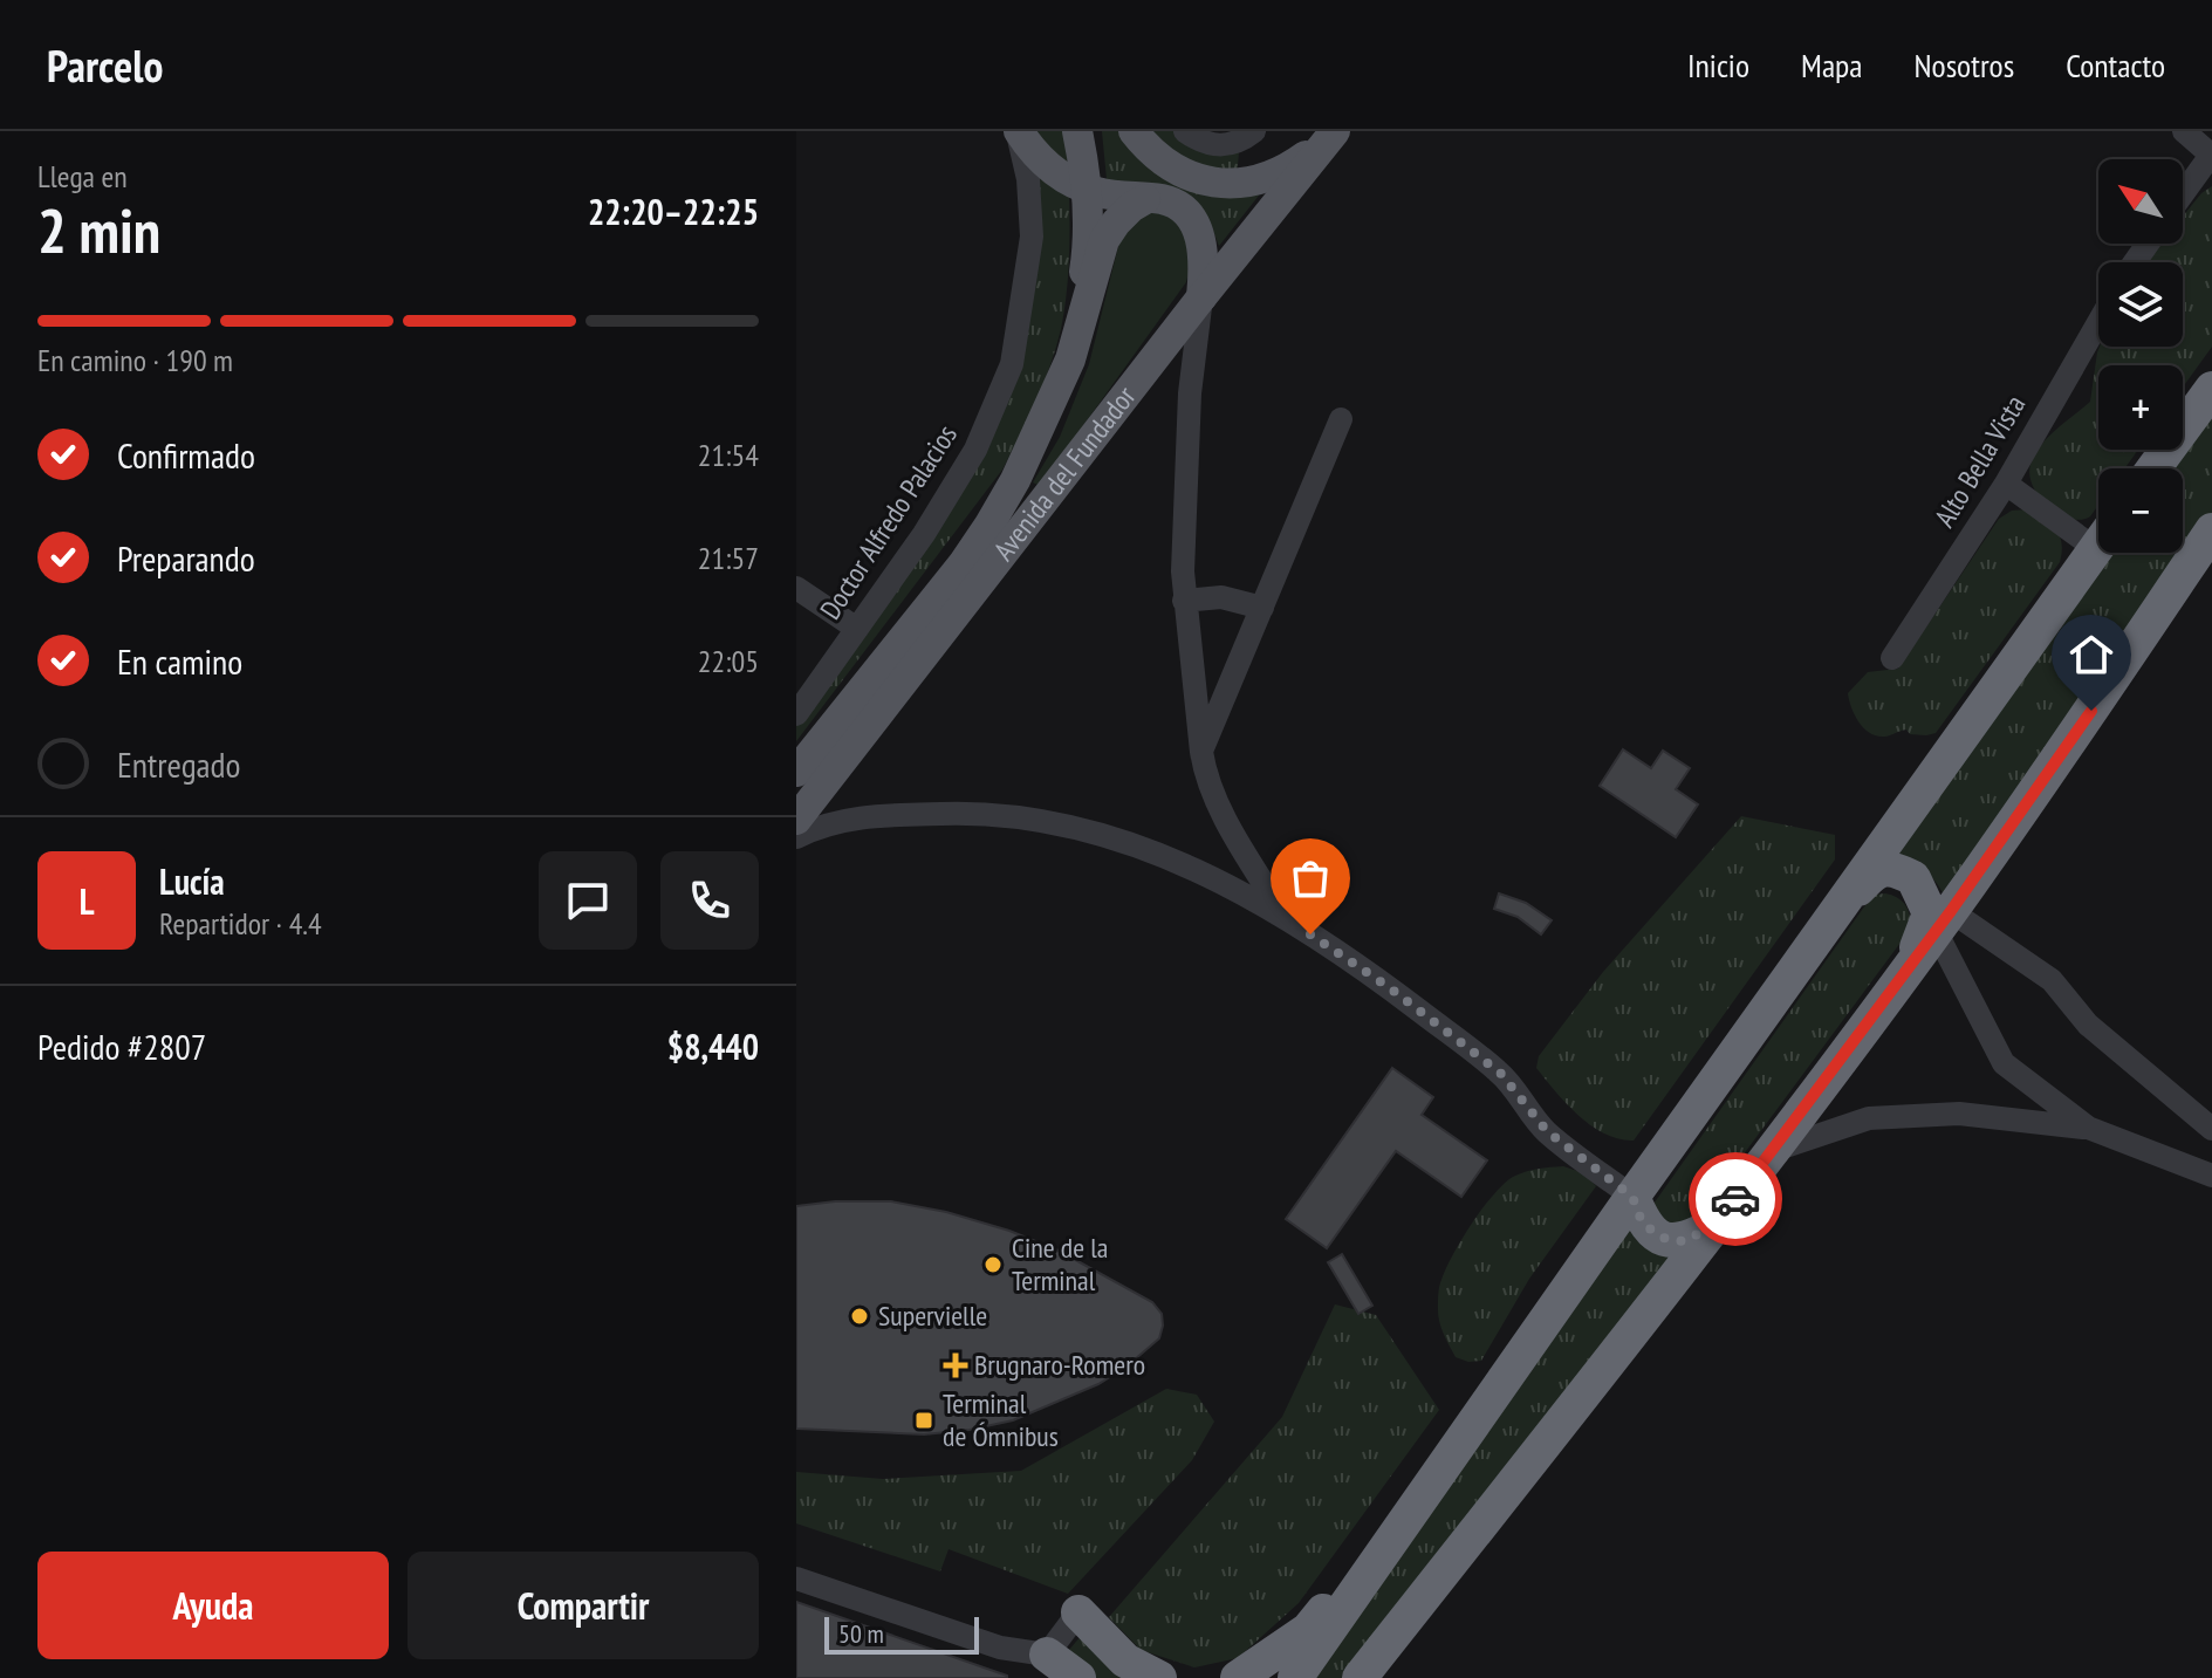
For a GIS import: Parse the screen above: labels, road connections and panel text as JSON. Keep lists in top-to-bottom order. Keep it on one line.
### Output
{"streets":{"main road":["Avenida del Fundador"],"street":["Alto Bella Vista","Doctor Alfredo Palacios"]},"places":{"other":["Cine de la Terminal","Supervielle"],"health":["Brugnaro-Romero"],"transit":["Terminal de Ómnibus"]},"scale_bar":"50 m","north":"top left","page":{"header":"Parcelo","nav":["Inicio","Mapa","Nosotros","Contacto"],"heading":["2 min","Llega en","22:20–22:25"],"panel":["Lucía","Repartidor · 4.4","Pedido #2807","$8,440"],"map_buttons":["+","−"],"bar":"En camino · 190 m","list":[["Confirmado","21:54"],["Preparando","21:57"],["En camino","22:05"],"Entregado"],"round":"L","buttons":["Ayuda","Compartir"],"scale":"50 m"}}
